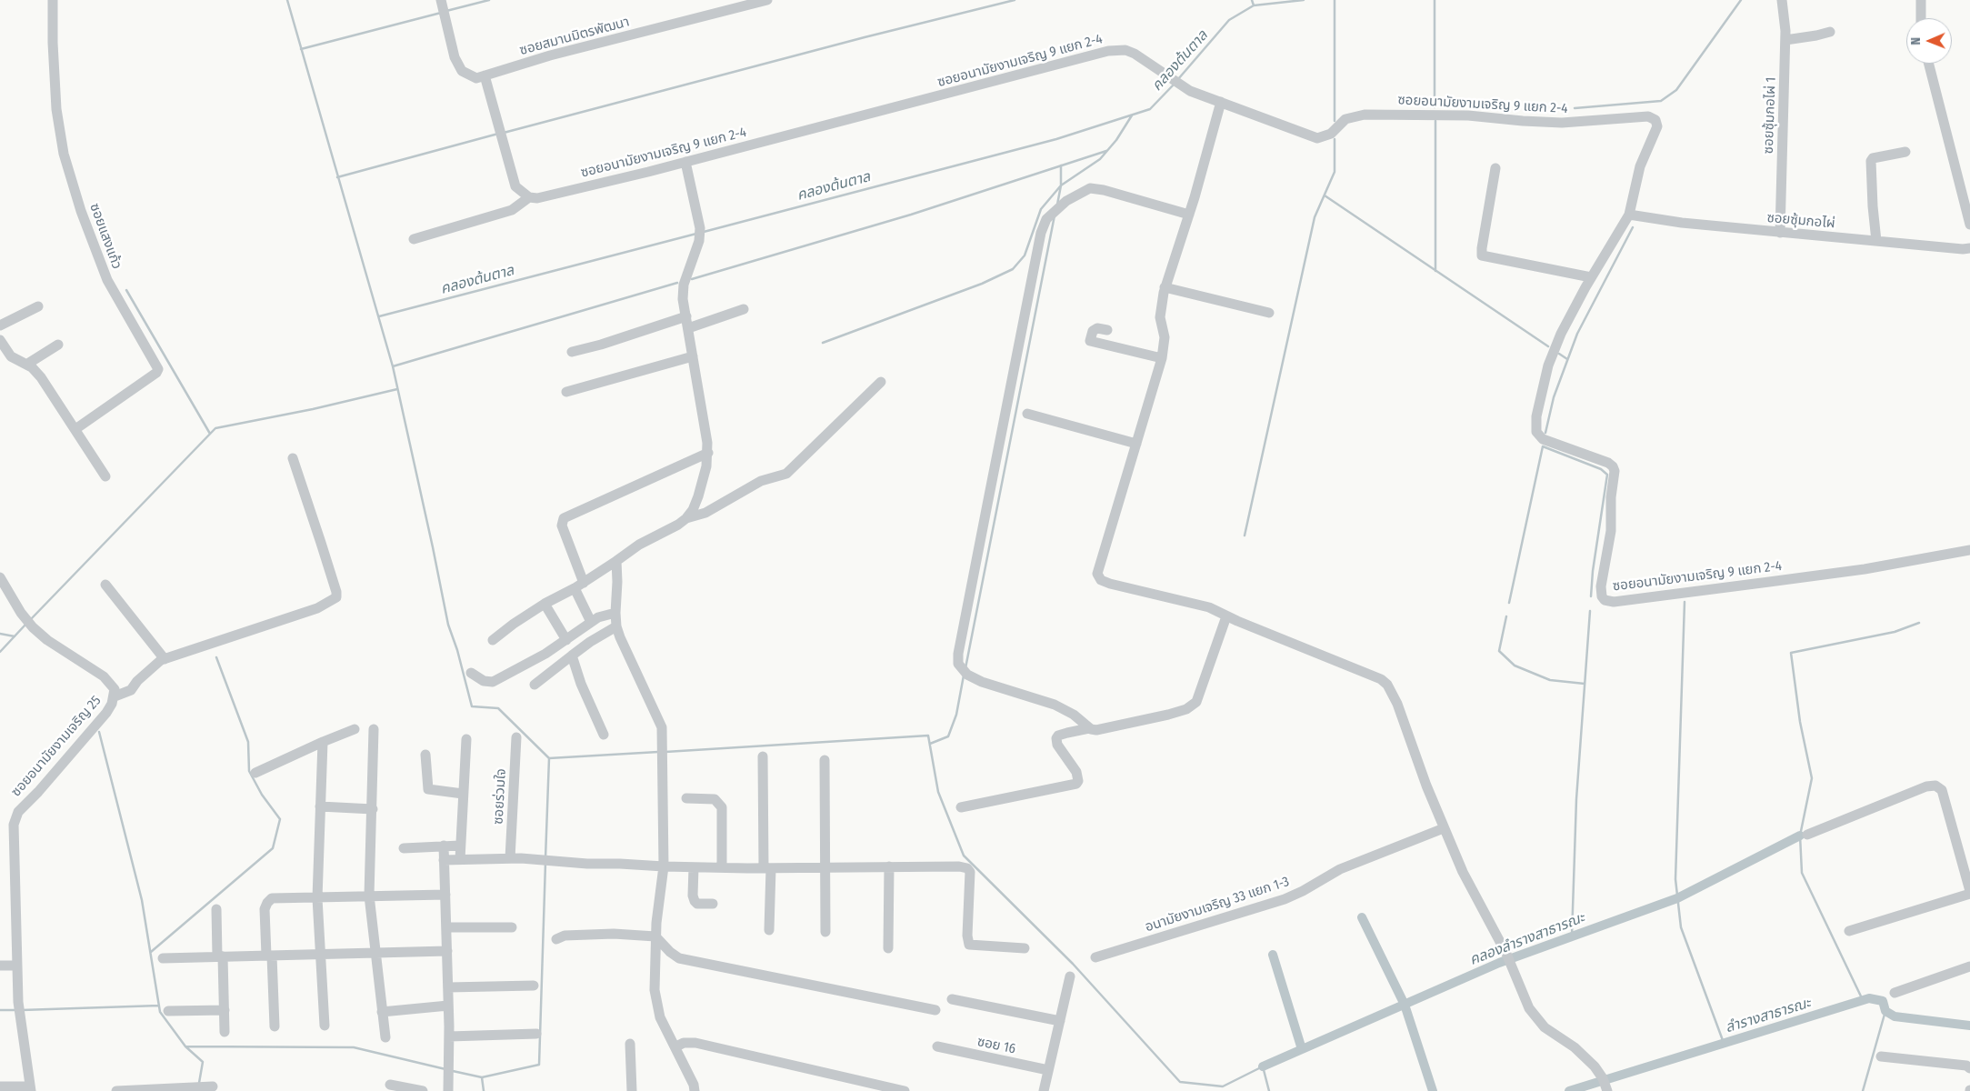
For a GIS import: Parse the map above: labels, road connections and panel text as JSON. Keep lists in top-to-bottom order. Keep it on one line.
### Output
{"streets":{"street":["ซอยสมานมิตรพัฒนา","ซอยอนามัยงามเจริญ 9 แยก 2-4","ซอยซุ้มกอไผ่ 1","ซอยซุ้มกอไผ่","ซอยแสงแก้ว","ซอยอนามัยงามเจริญ 25","ซอยร่วมใจ","อนามัยงามเจริญ 33 แยก 1-3","ซอย 16"]},"crossings":[["ซอยอนามัยงามเจริญ 9 แยก 2-4","ซอยซุ้มกอไผ่"],["ซอยซุ้มกอไผ่ 1","ซอยซุ้มกอไผ่"]],"water":["คลองต้นตาล","คลองลำรางสาธารณะ","ลำรางสาธารณะ"],"north":"left"}
